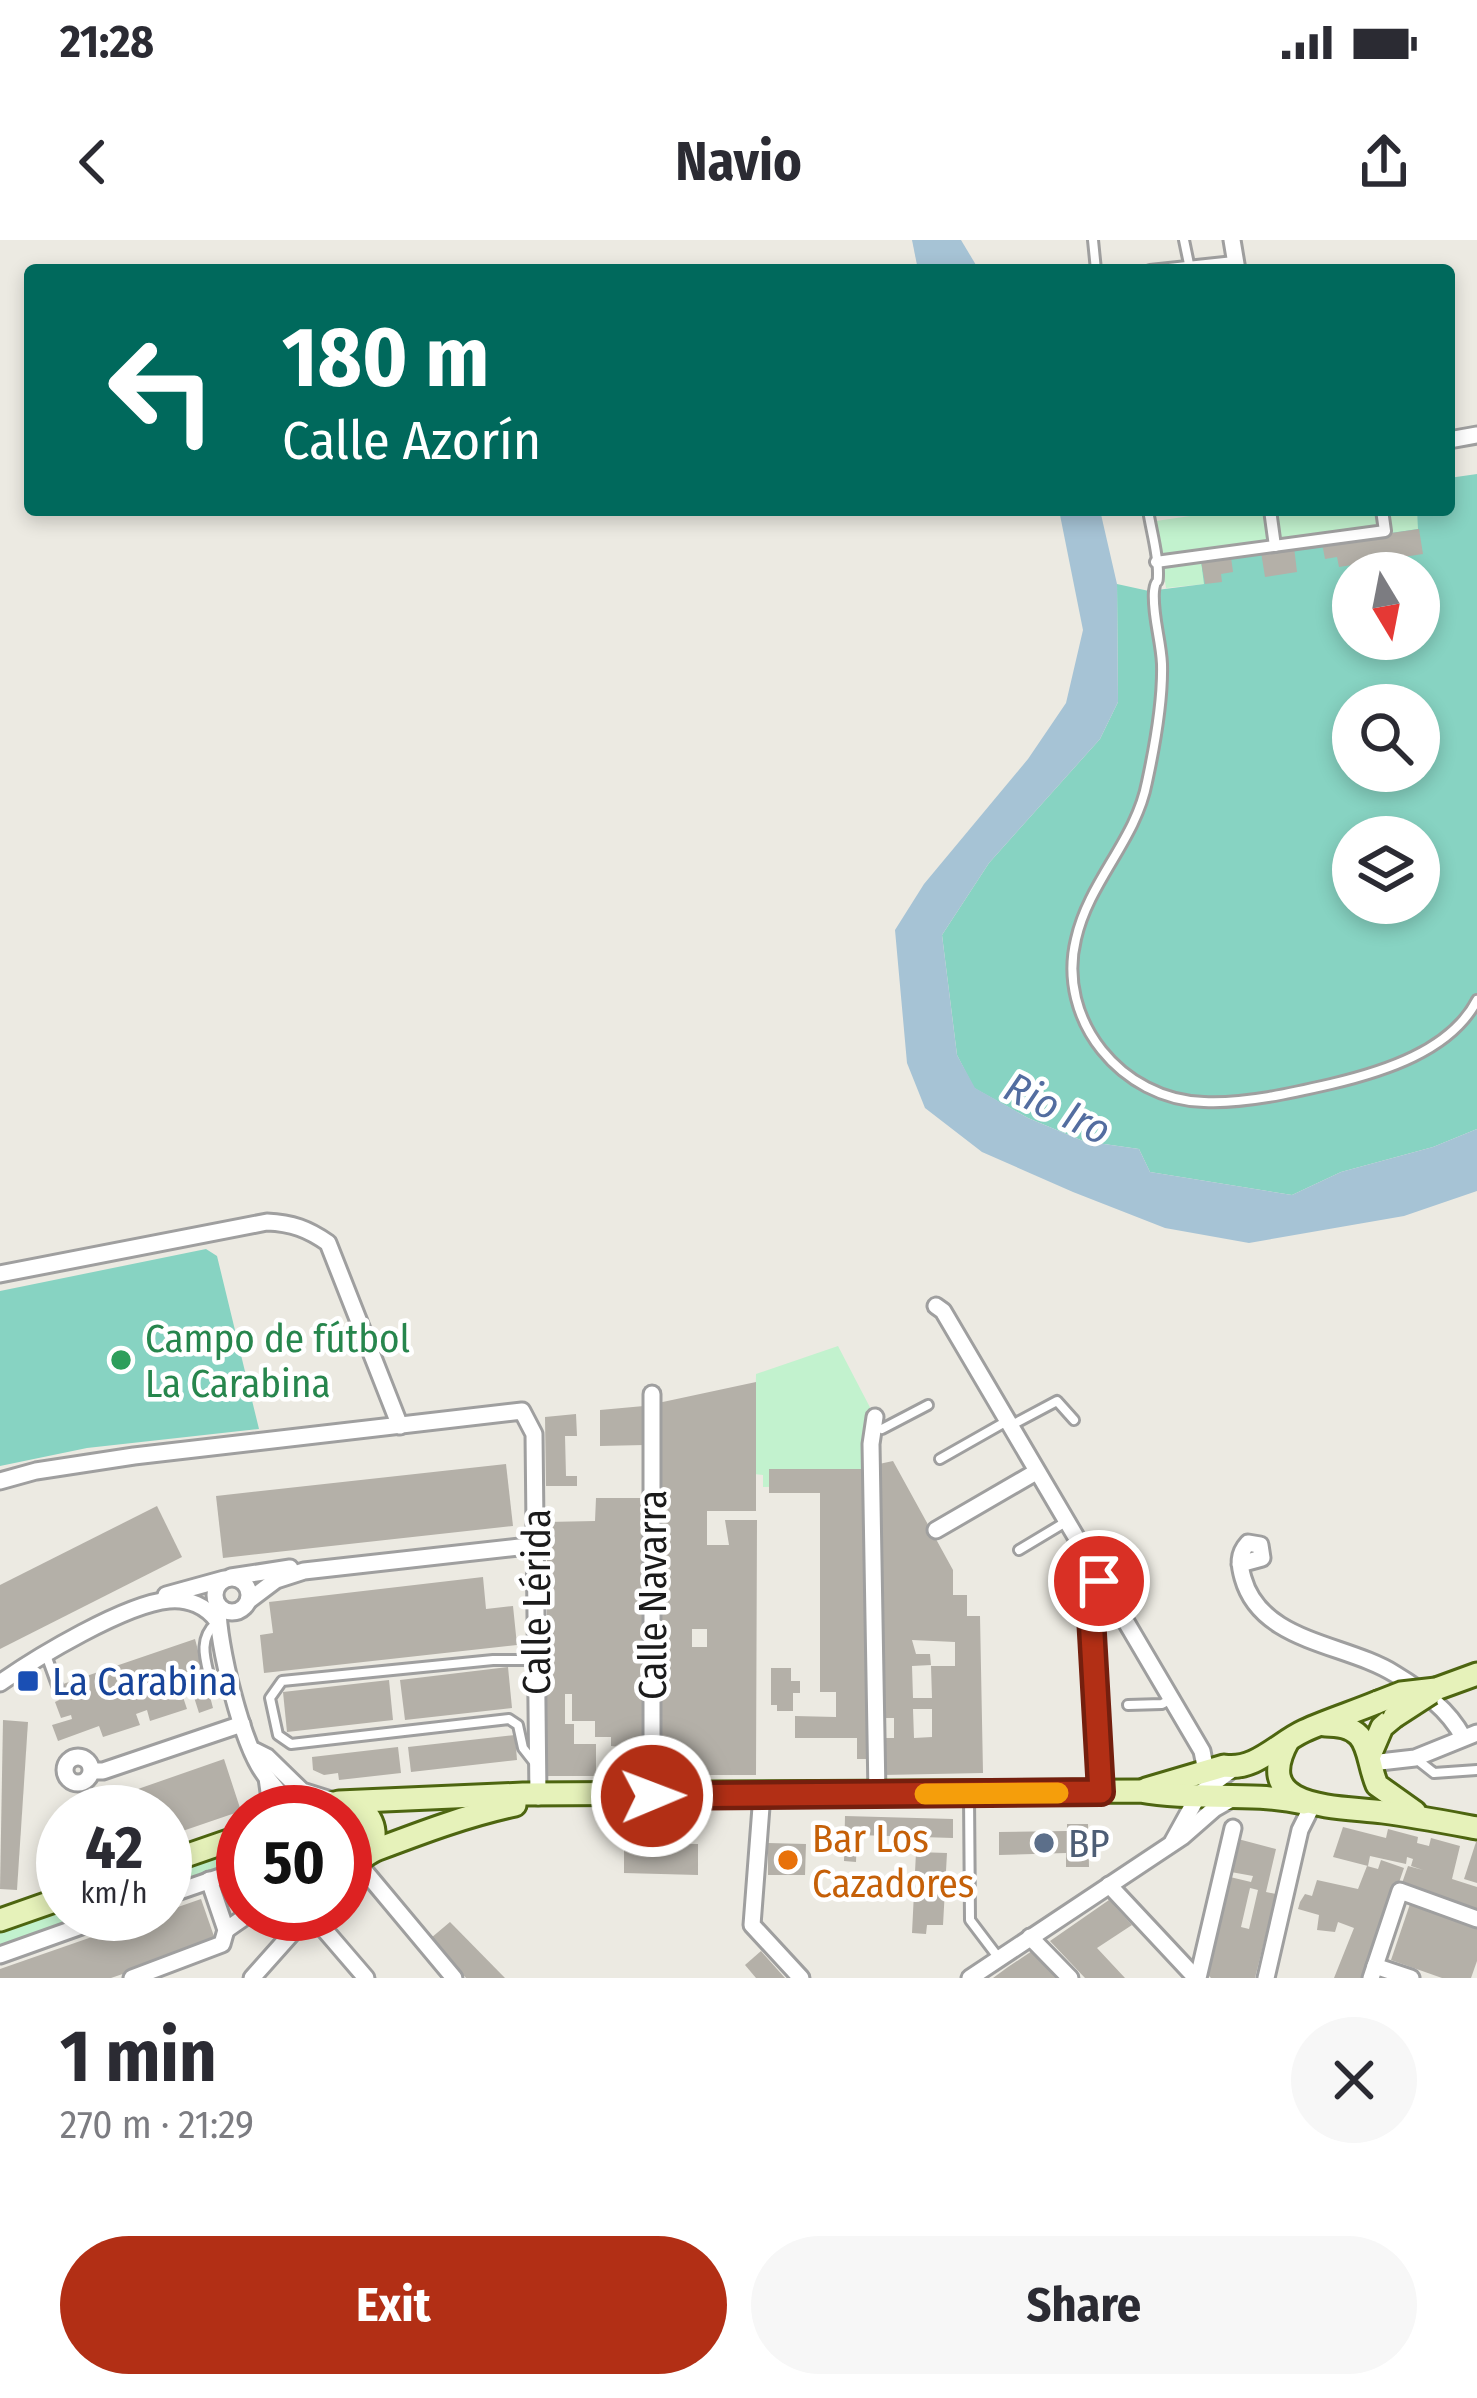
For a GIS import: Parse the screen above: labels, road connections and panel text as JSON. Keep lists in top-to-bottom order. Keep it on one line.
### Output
{"streets":{"street":["Calle Navarra","Calle Lérida"]},"water":["Rio Iro"],"places":{"other":["Campo de fútbol La Carabina","BP","Bar Los Cazadores"],"transit":["La Carabina"]},"north":"bottom","page":{"status":"21:28","header":"Navio","turn":["180 m","Calle Azorín"],"speed":"42 km/h","limit":"50","heading":["1 min","270 m · 21:29"],"buttons":["Exit","Share"]}}
